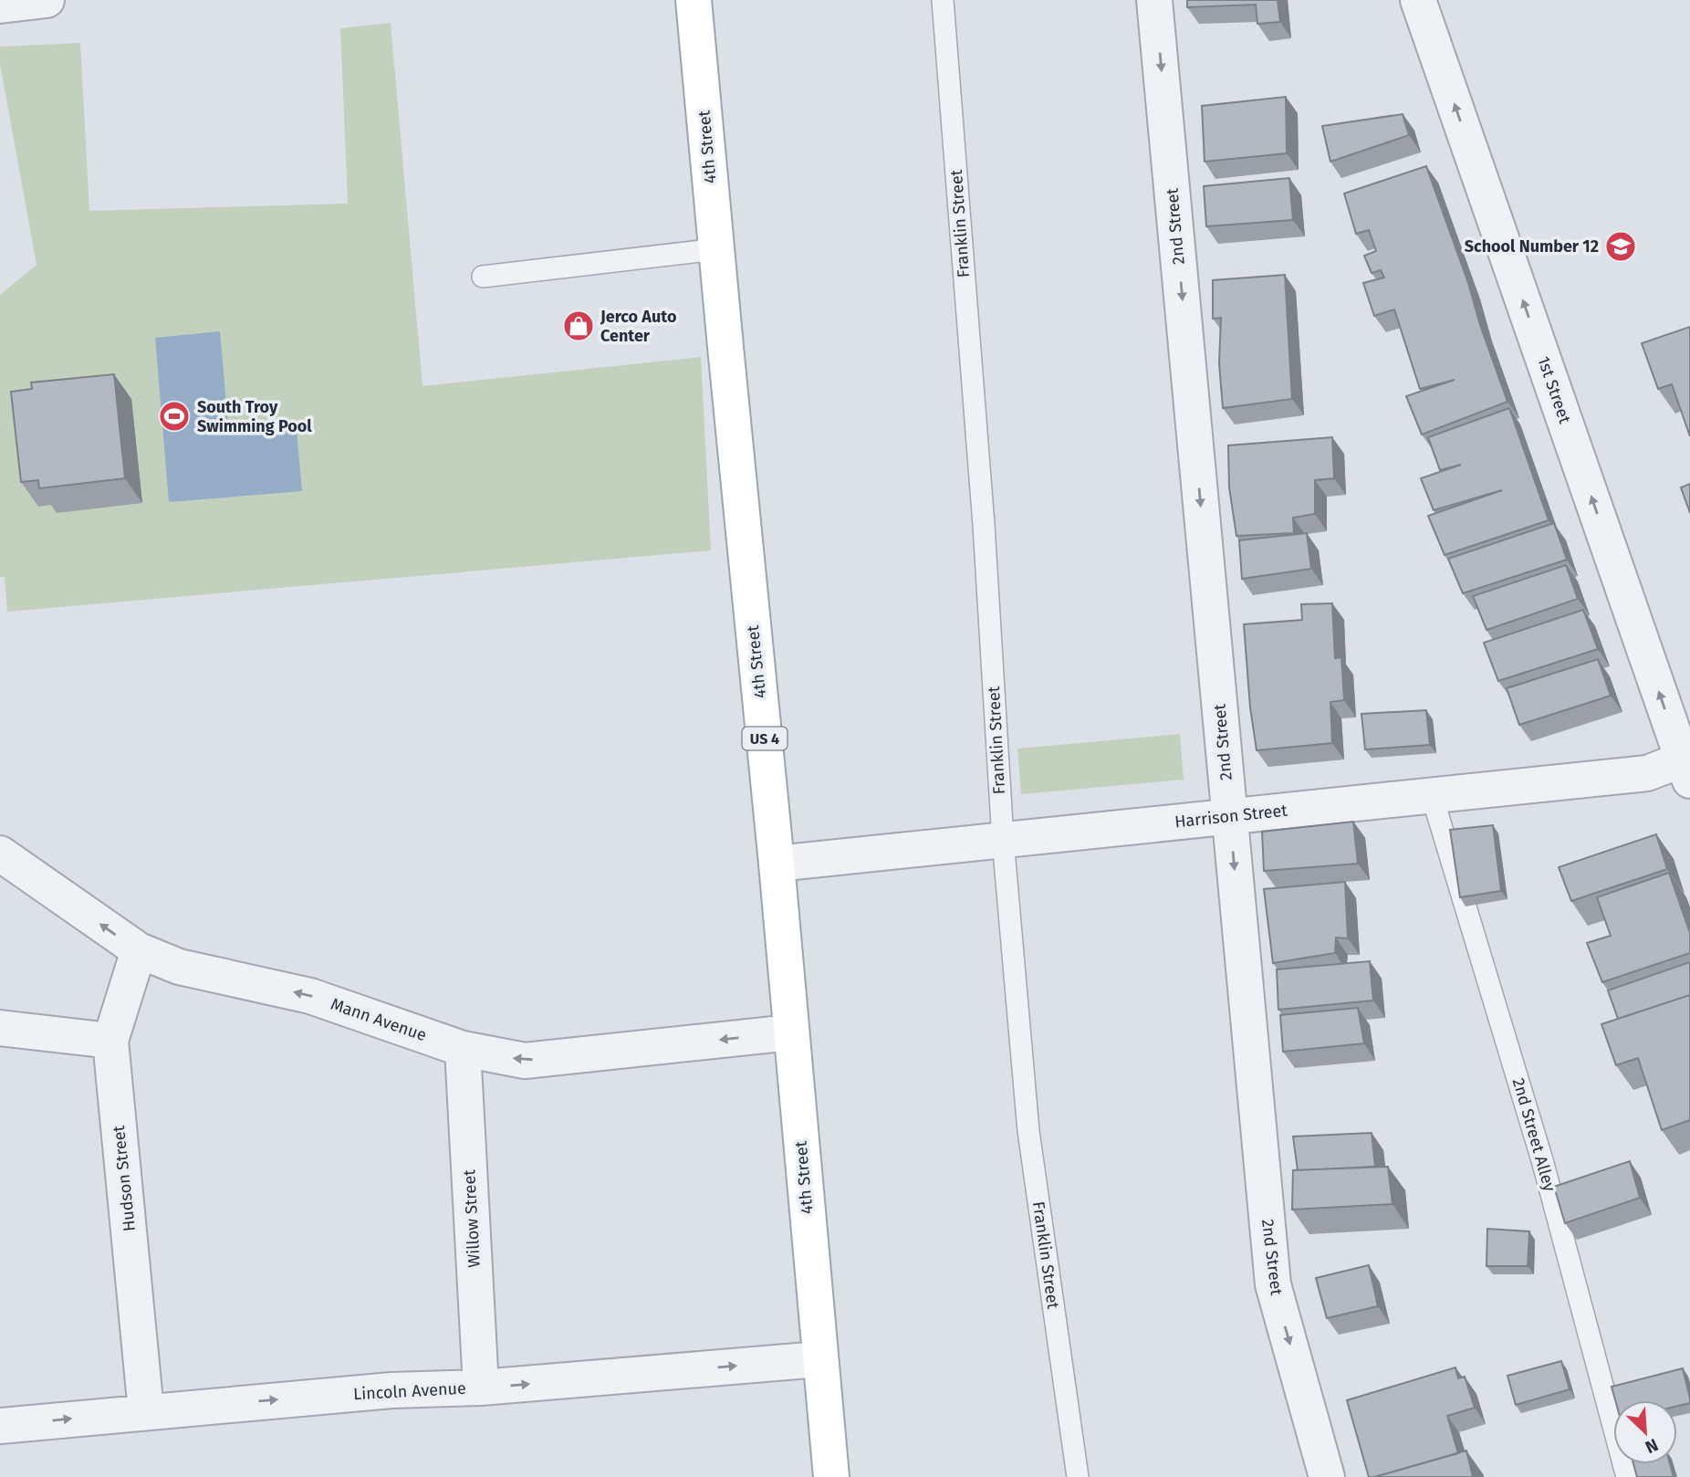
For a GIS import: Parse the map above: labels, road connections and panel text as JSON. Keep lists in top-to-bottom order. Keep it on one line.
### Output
{"streets":{"main road":["4th Street","US 4"],"street":["2nd Street","1st Street","Harrison Street","Mann Avenue","Hudson Street","Willow Street","Lincoln Avenue"],"lane":["Franklin Street","2nd Street Alley"]},"crossings":[["4th Street","Harrison Street"],["4th Street","Mann Avenue"],["4th Street","Lincoln Avenue"],["Franklin Street","Harrison Street"],["2nd Street","Harrison Street"],["1st Street","Harrison Street"],["Harrison Street","2nd Street Alley"],["Mann Avenue","Hudson Street"],["Mann Avenue","Willow Street"],["Hudson Street","Lincoln Avenue"],["Willow Street","Lincoln Avenue"]],"one_way":["2nd Street","1st Street","Mann Avenue","Lincoln Avenue"],"places":{"school or university":["School Number 12"],"shop":["Jerco Auto Center"],"sports":["South Troy Swimming Pool"]},"north":"bottom right"}
